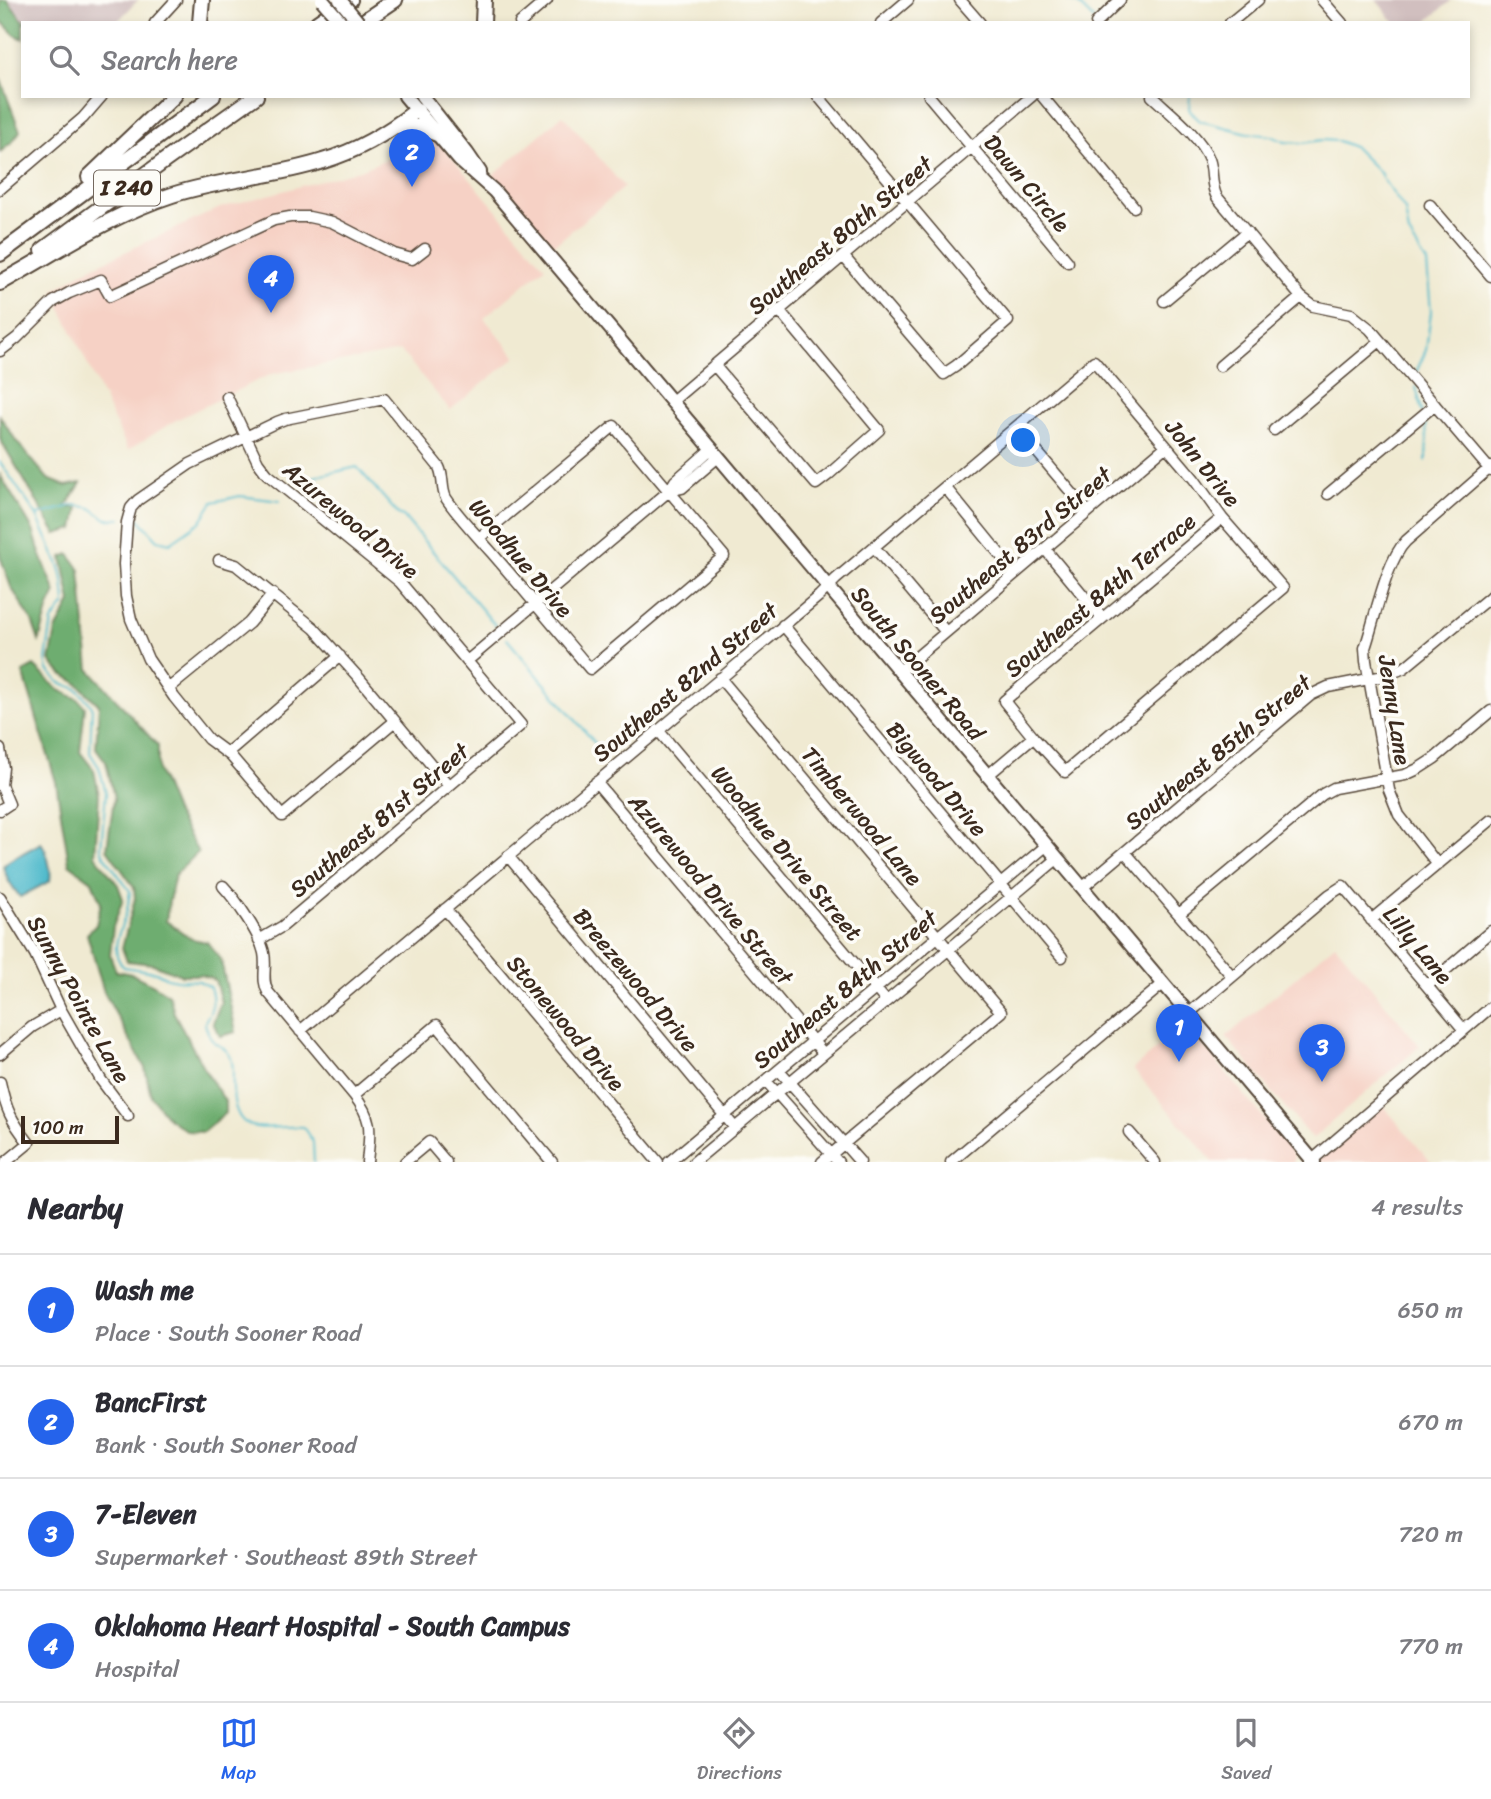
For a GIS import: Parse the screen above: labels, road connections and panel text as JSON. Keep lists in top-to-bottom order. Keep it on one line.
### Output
{"streets":{"highway":["I 240"],"main road":["South Sooner Road"],"street":["Dawn Circle","Southeast 80th Street","John Drive","Azurewood Drive","Southeast 83rd Street","Woodhue Drive","Southeast 84th Terrace","Southeast 82nd Street","Jenny Lane","Southeast 85th Street","Bigwood Drive","Timberwood Lane","Southeast 81st Street","Woodhue Drive Street","Azurewood Drive Street","Lilly Lane","Breezewood Drive","Southeast 84th Street","Sunny Pointe Lane","Stonewood Drive"]},"crossings":[["Dawn Circle","Southeast 80th Street"],["Southeast 80th Street","South Sooner Road"],["John Drive","Southeast 83rd Street"],["John Drive","Southeast 84th Terrace"],["John Drive","Southeast 82nd Street"],["Azurewood Drive","Woodhue Drive"],["Azurewood Drive","Southeast 81st Street"],["Southeast 83rd Street","South Sooner Road"],["South Sooner Road","Southeast 82nd Street"],["South Sooner Road","Southeast 85th Street"],["South Sooner Road","Southeast 84th Street"],["Southeast 82nd Street","Bigwood Drive"],["Southeast 82nd Street","Timberwood Lane"],["Southeast 82nd Street","Woodhue Drive Street"],["Southeast 82nd Street","Azurewood Drive Street"],["Southeast 82nd Street","Breezewood Drive"],["Southeast 82nd Street","Stonewood Drive"],["Jenny Lane","Southeast 85th Street"],["Bigwood Drive","Southeast 84th Street"],["Timberwood Lane","Southeast 84th Street"],["Woodhue Drive Street","Southeast 84th Street"],["Azurewood Drive Street","Southeast 84th Street"],["Breezewood Drive","Southeast 84th Street"]],"scale_bar":"100 m","page":{"search":"Search here","pins":["2","4","1","3"],"scale":"100 m","heading":["Nearby","4 results"],"list":[{"mark":"1","name":"Wash me","note":"Place · South Sooner Road","value":"650 m"},{"mark":"2","name":"BancFirst","note":"Bank · South Sooner Road","value":"670 m"},{"mark":"3","name":"7-Eleven","note":"Supermarket · Southeast 89th Street","value":"720 m"},{"mark":"4","name":"Oklahoma Heart Hospital - South Campus","note":"Hospital","value":"770 m"}],"nav":["Map","Directions","Saved"]}}
